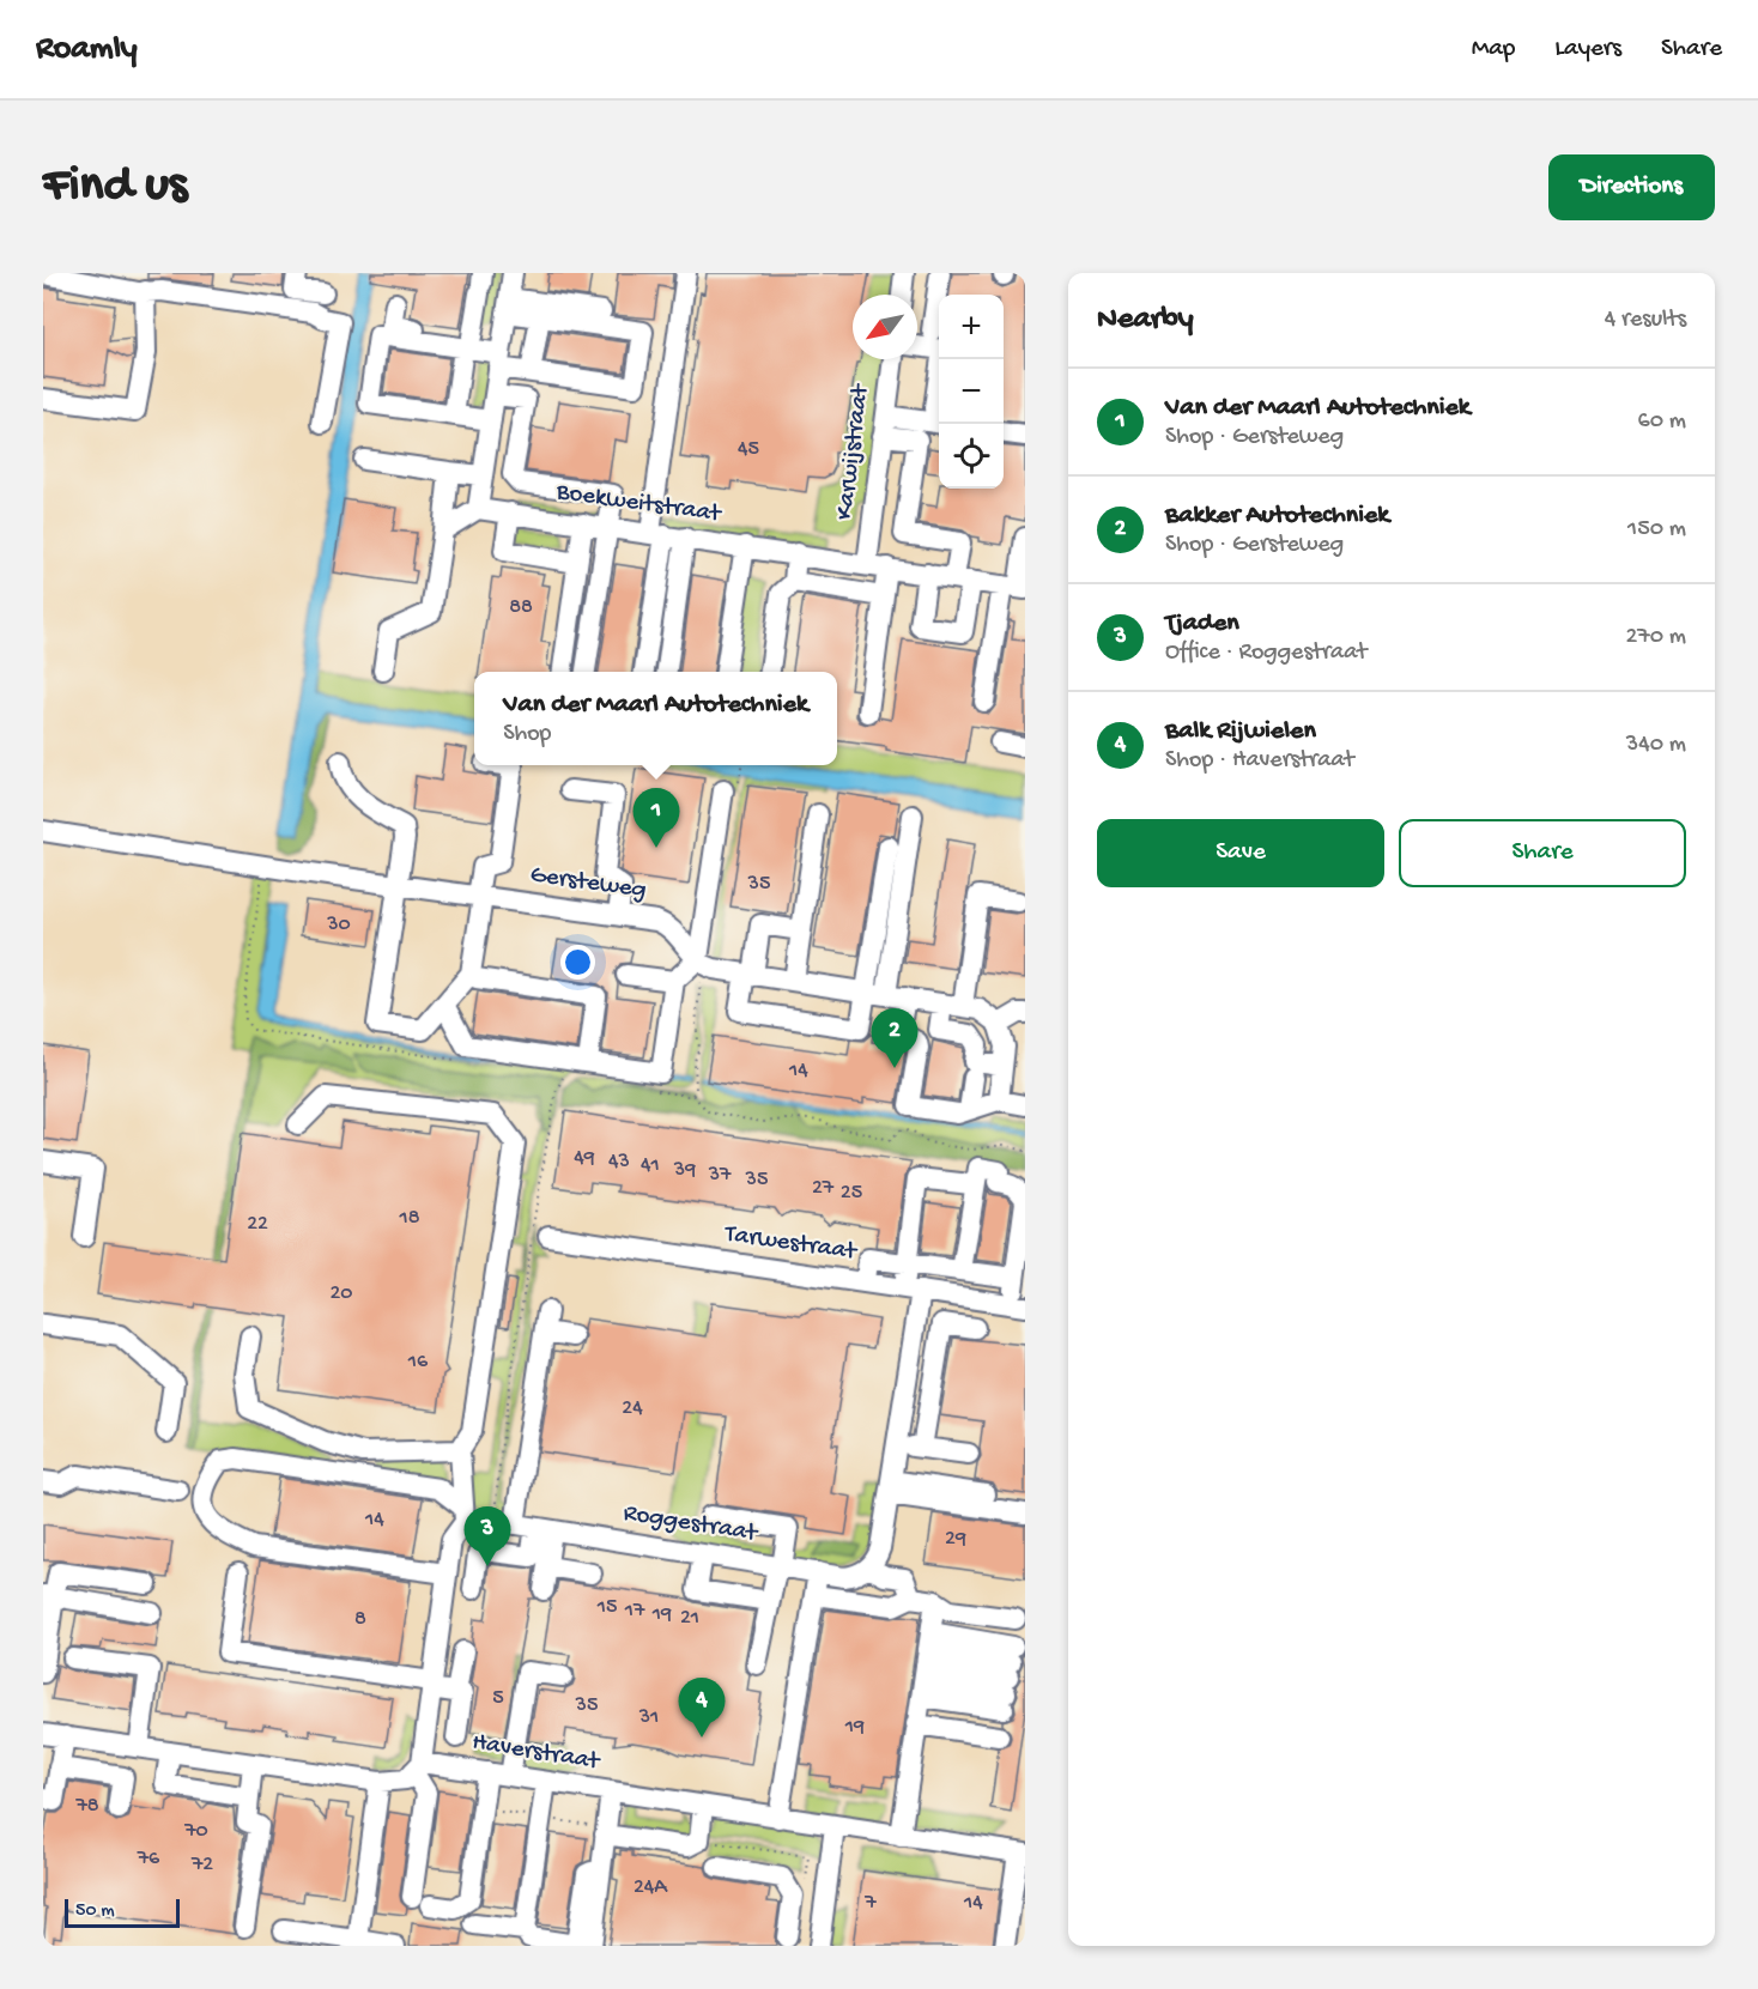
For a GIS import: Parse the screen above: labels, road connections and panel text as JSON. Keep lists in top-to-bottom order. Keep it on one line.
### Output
{"streets":{"street":["Karwijstraat","Boekweitstraat","Gersteweg","Tarwestraat","Roggestraat","Haverstraat"]},"crossings":[["Karwijstraat","Boekweitstraat"]],"house_numbers":["45","88","35","30","14","49","43","41","39","37","35","27","25","18","22","20","16","24","14","29","15","17","19","21","8","5","35","31","19","78","70","76","72","24A","7","14"],"scale_bar":"50 m","north":"bottom left","page":{"header":"Roamly","nav":["Map","Layers","Share"],"buttons":["Directions",["Save","Share"]],"title":"Find us","heading":["Nearby","4 results"],"map_buttons":["+","−"],"list":[{"mark":"1","name":"Van der Maarl Autotechniek","note":"Shop · Gersteweg","value":"60 m"},{"mark":"2","name":"Bakker Autotechniek","note":"Shop · Gersteweg","value":"150 m"},{"mark":"3","name":"Tjaden","note":"Office · Roggestraat","value":"270 m"},{"mark":"4","name":"Balk Rijwielen","note":"Shop · Haverstraat","value":"340 m"}],"popup":["Van der Maarl Autotechniek","Shop"],"pins":["1","2","3","4"],"scale":"50 m"}}
